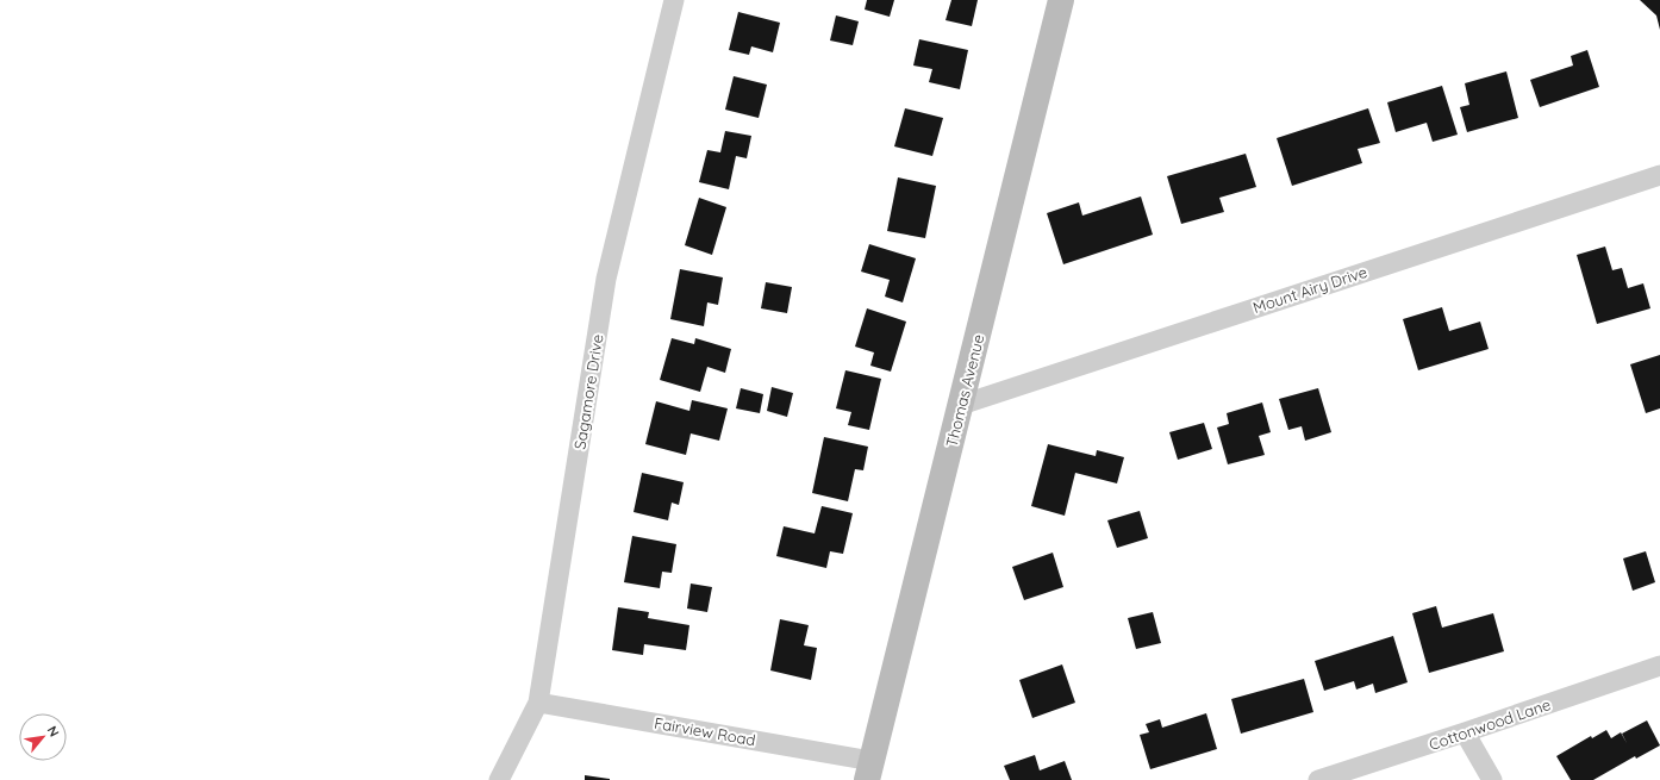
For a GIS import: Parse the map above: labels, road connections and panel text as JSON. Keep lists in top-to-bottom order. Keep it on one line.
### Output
{"streets":{"main road":["Thomas Avenue"],"street":["Mount Airy Drive","Sagamore Drive","Cottonwood Lane","Fairview Road"]},"crossings":[["Mount Airy Drive","Thomas Avenue"],["Thomas Avenue","Fairview Road"],["Sagamore Drive","Fairview Road"]],"north":"top right"}
